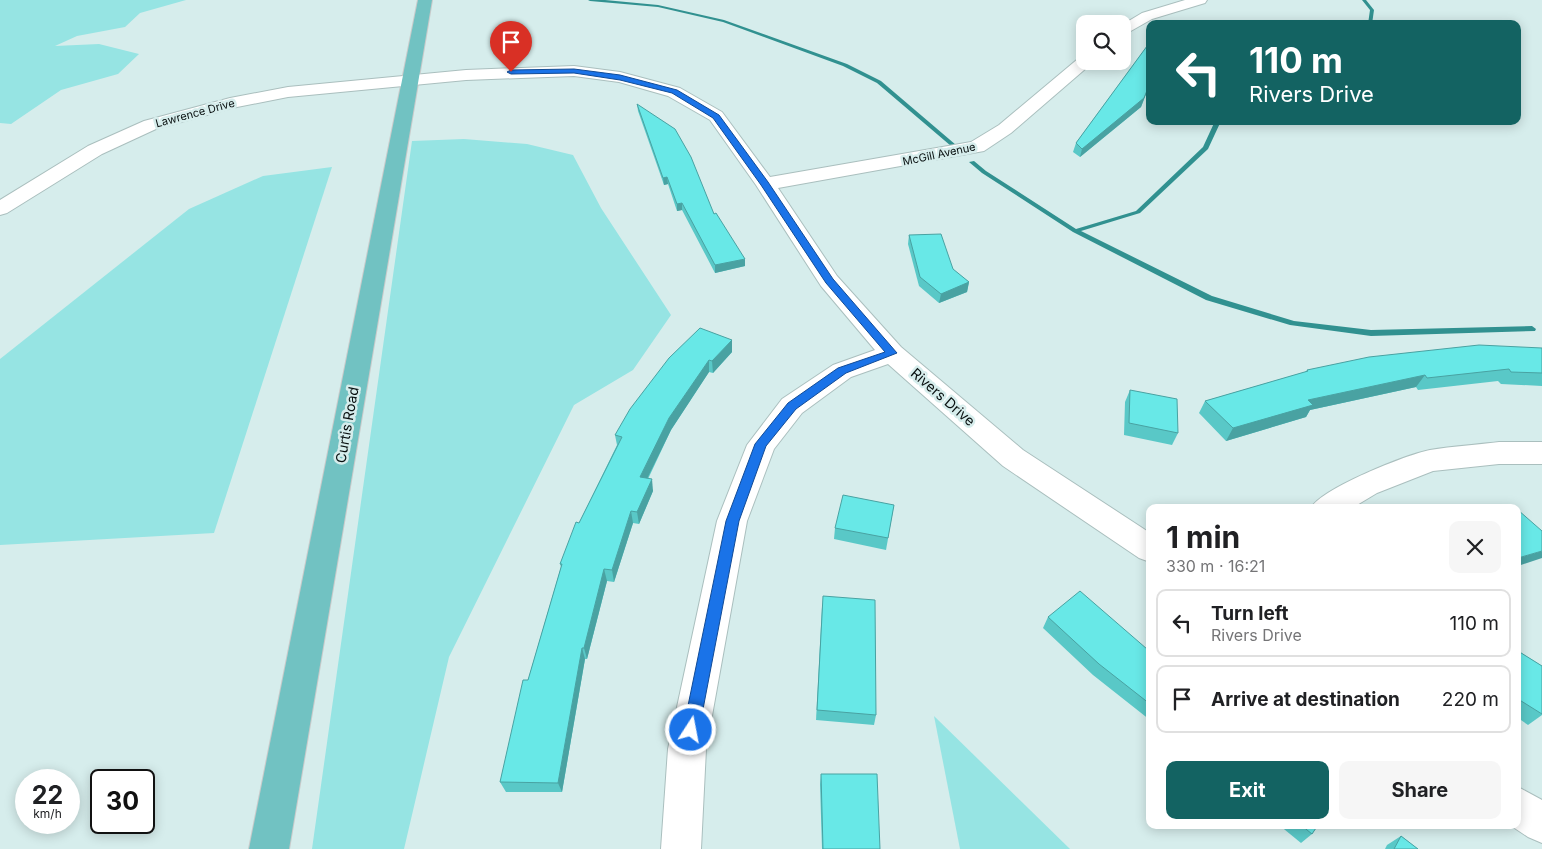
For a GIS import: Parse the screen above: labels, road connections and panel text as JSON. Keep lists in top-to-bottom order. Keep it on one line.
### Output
{"streets":{"main road":["Curtis Road"],"street":["Lawrence Drive","McGill Avenue","Rivers Drive"]},"crossings":[["Lawrence Drive","Rivers Drive"],["Lawrence Drive","Curtis Road"],["McGill Avenue","Rivers Drive"],["Rivers Drive","Curtis Road"]],"page":{"turn":["110 m","Rivers Drive"],"heading":["1 min","330 m · 16:21"],"list":[{"name":"Turn left","note":"Rivers Drive","value":"110 m"},{"name":"Arrive at destination","value":"220 m"}],"buttons":["Exit","Share"],"speed":"22 km/h","limit":"30"}}
